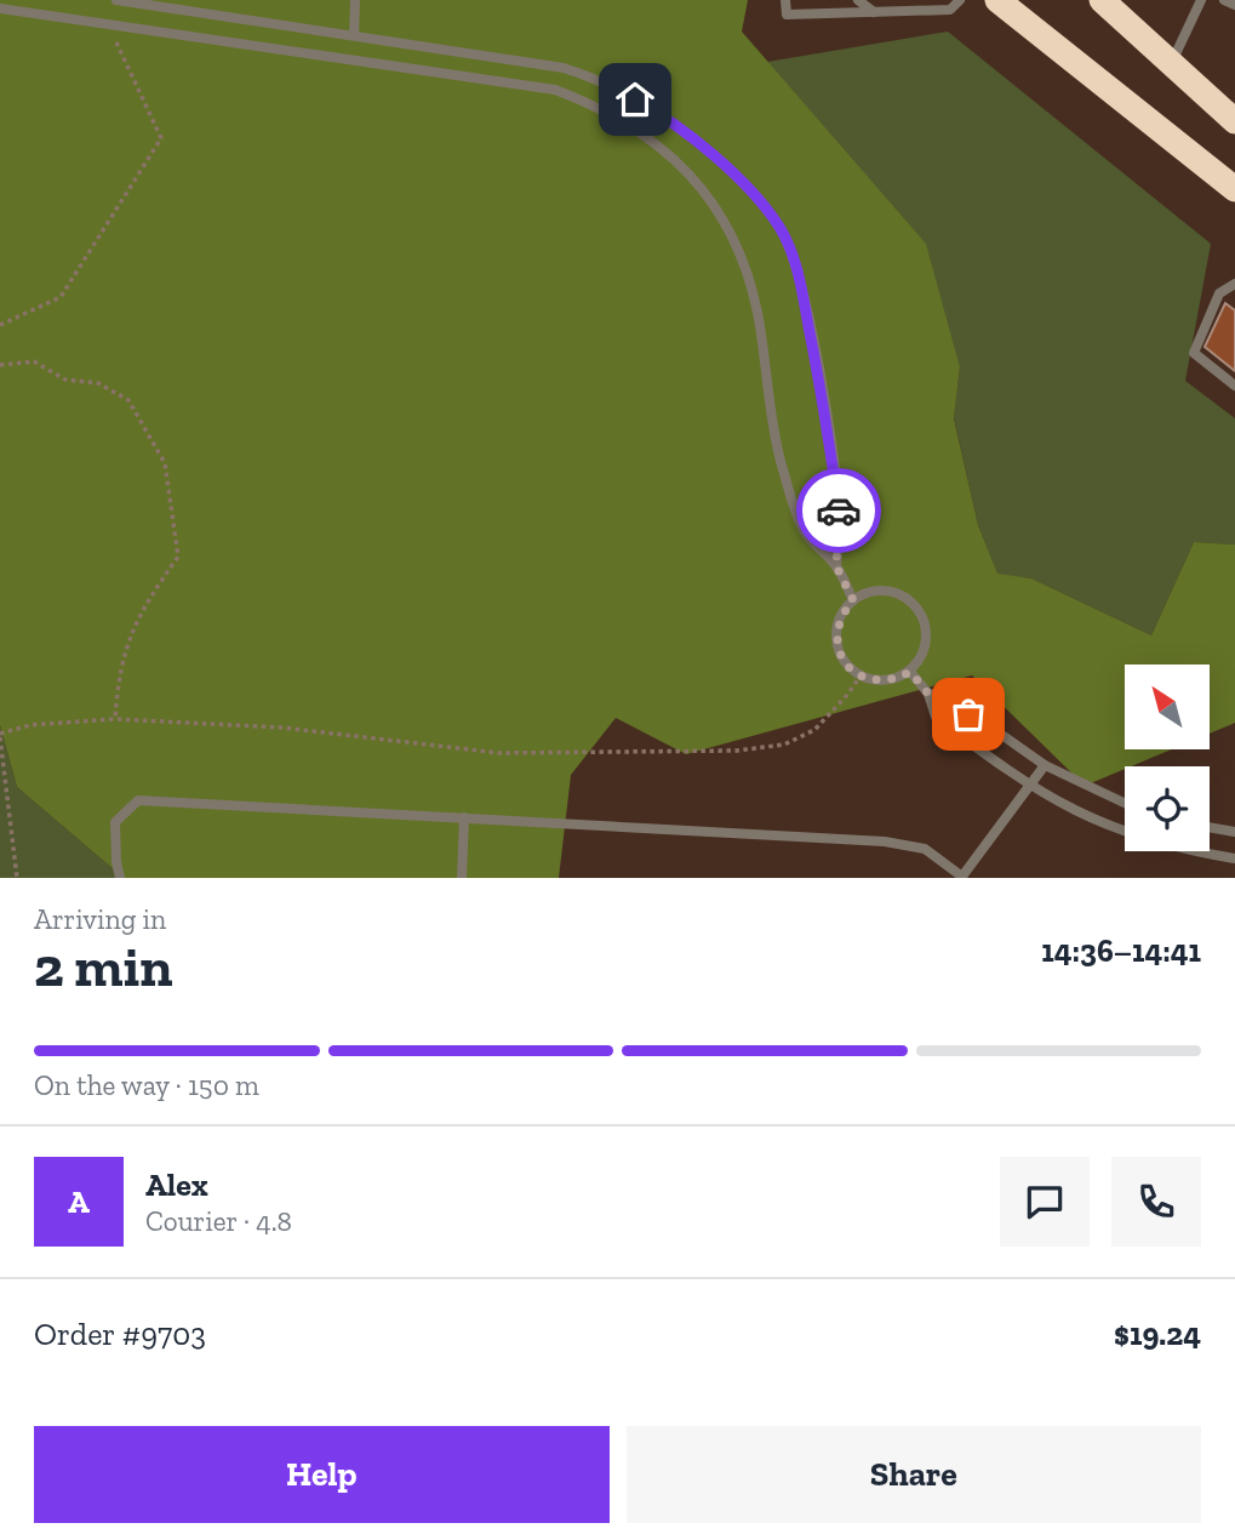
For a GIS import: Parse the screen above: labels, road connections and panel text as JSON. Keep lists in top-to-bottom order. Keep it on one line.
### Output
{"north":"top left","page":{"heading":["2 min","Arriving in","14:36–14:41"],"panel":["Alex","Courier · 4.8","Order #9703","$19.24"],"bar":"On the way · 150 m","round":"A","buttons":["Help","Share"]}}
